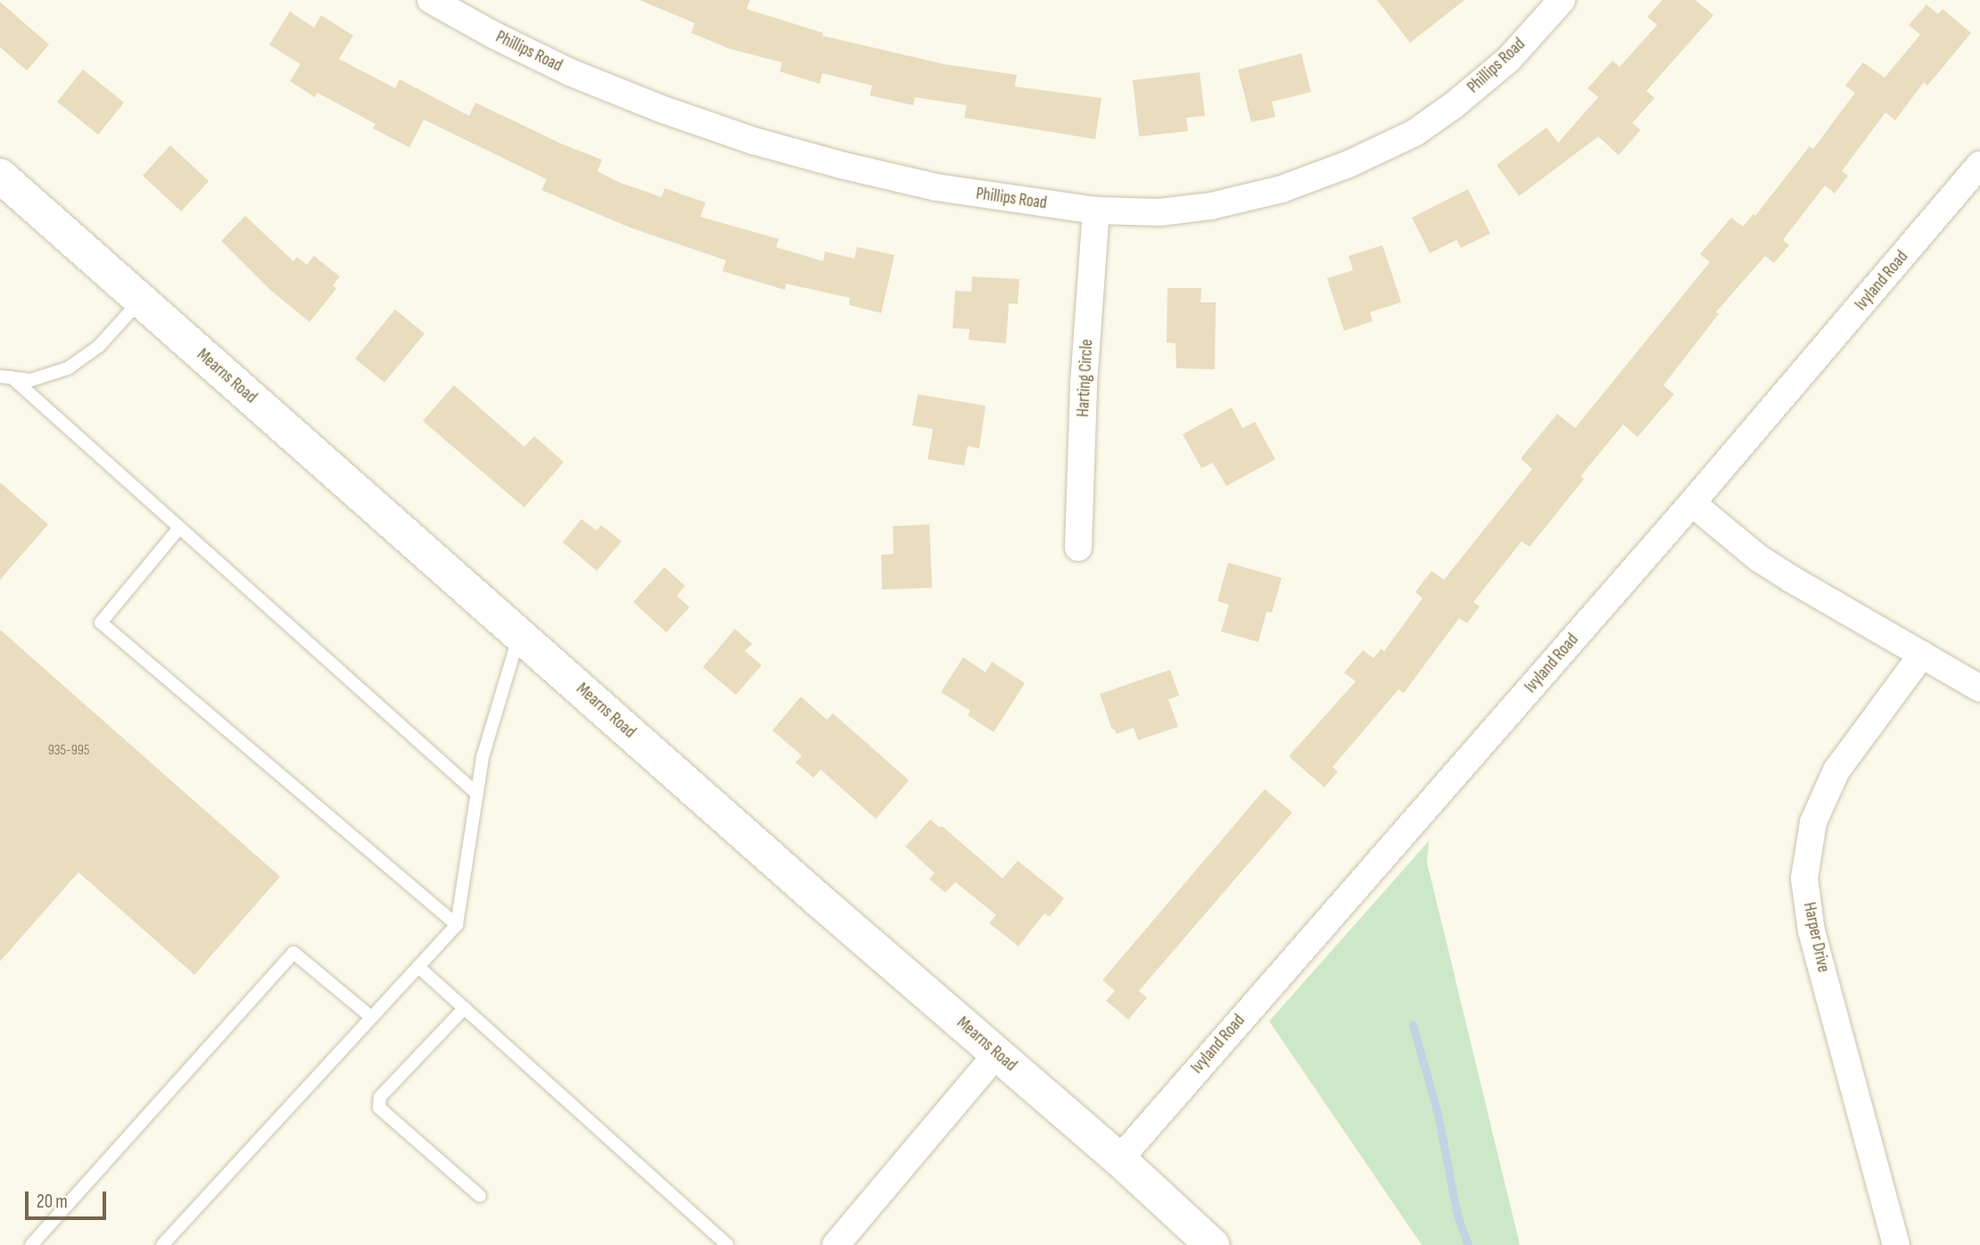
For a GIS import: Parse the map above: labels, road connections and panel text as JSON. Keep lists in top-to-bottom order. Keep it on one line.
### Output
{"streets":{"street":["Phillips Road","Ivyland Road","Mearns Road","Harting Circle","Harper Drive"]},"crossings":[["Phillips Road","Harting Circle"],["Ivyland Road","Mearns Road"]],"house_numbers":["935-995"],"scale_bar":"20 m"}
